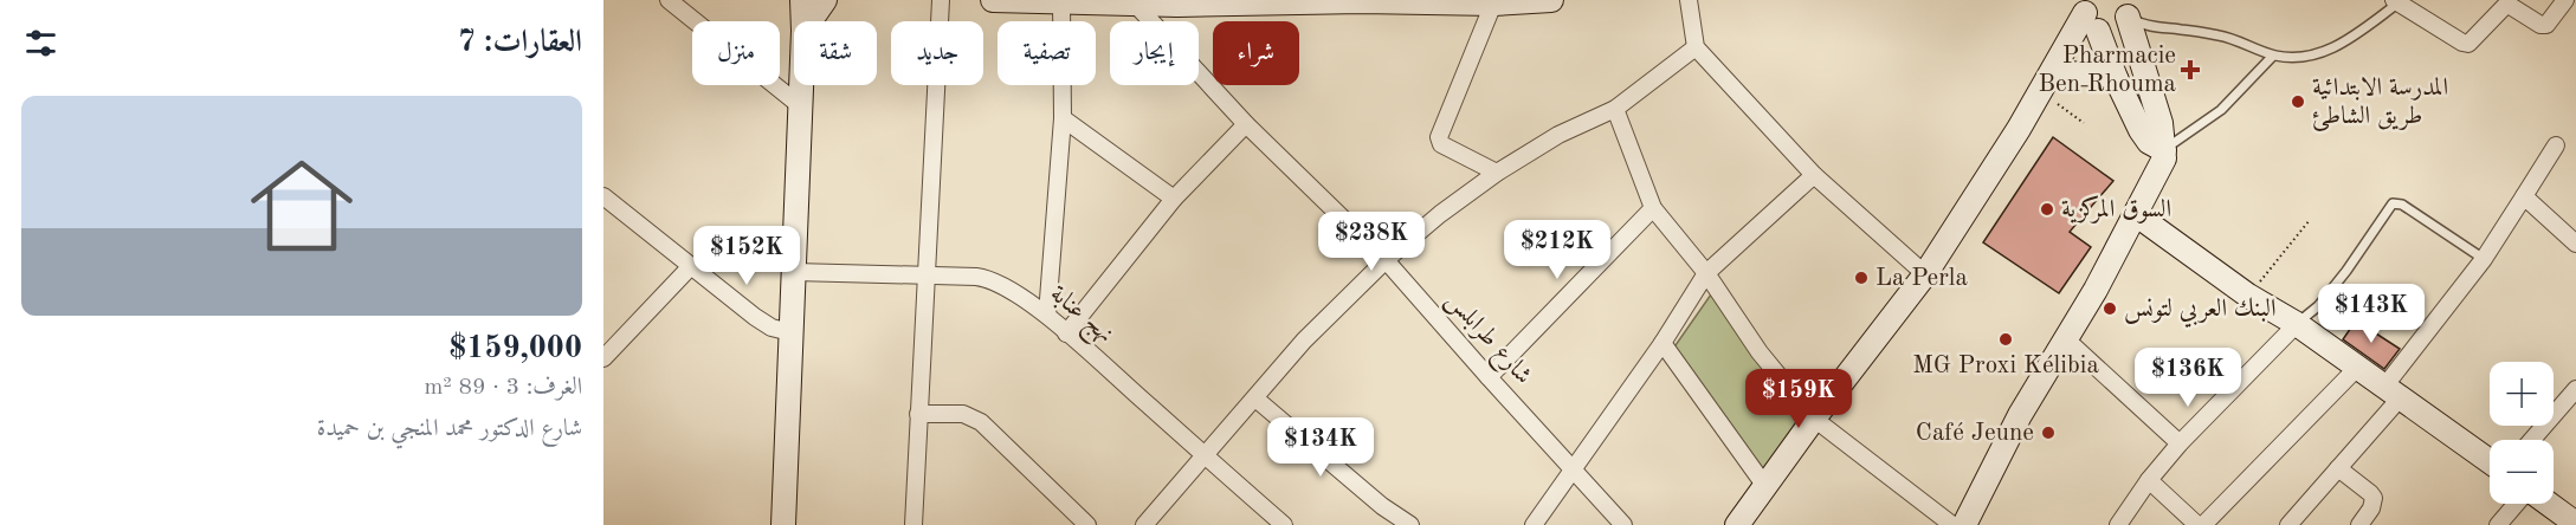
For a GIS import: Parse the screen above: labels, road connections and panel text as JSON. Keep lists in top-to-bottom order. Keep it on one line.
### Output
{"streets":{"street":["نهج عنابة","شارع طرابلس"]},"places":{"health":["Pharmacie Ben Rhouma"],"other":["المدرسة الابتدائية طريق الشاطئ","السوق المركزية","La Perla","البنك العربي لتونس","MG Proxi Kélibia","Café Jeune"]},"page":{"heading":"العقارات: 7","chip":["شراء","إيجار","تصفية","جديد","شقة","منزل"],"list":[{"name":"$159,000","note":"الغرف: 3 · 89 m² · شارع الدكتور محمد المنجي بن حميدة"}],"price":["$238K","$212K","$152K","$143K","$136K","$159K","$134K"],"map_buttons":["+","−"]}}
